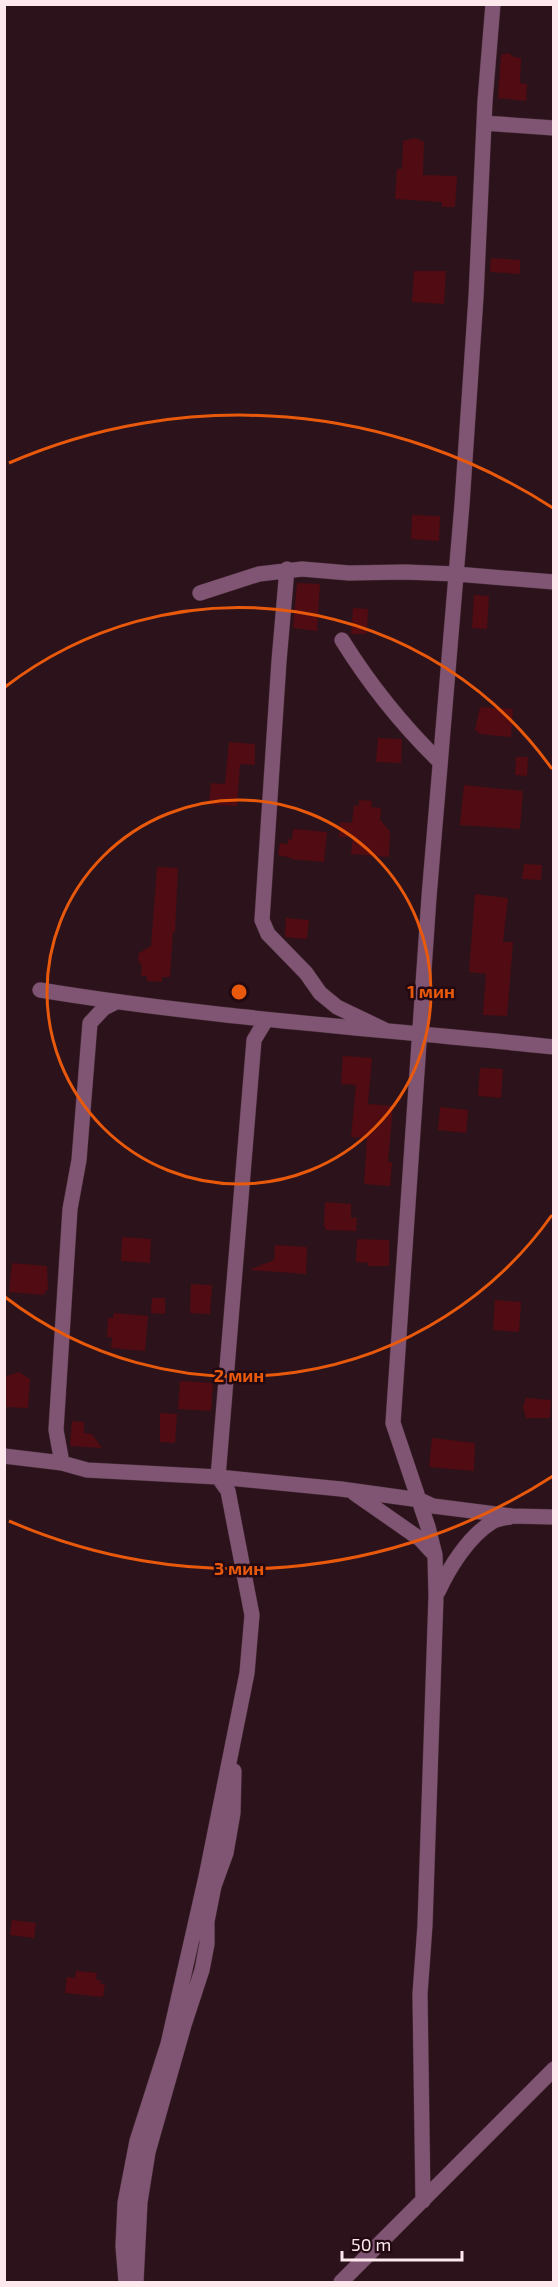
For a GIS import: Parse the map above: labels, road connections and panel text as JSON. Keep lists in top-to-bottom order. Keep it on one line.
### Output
{"scale_bar":"50 m","rings":["1 мин","2 мин","3 мин"]}
